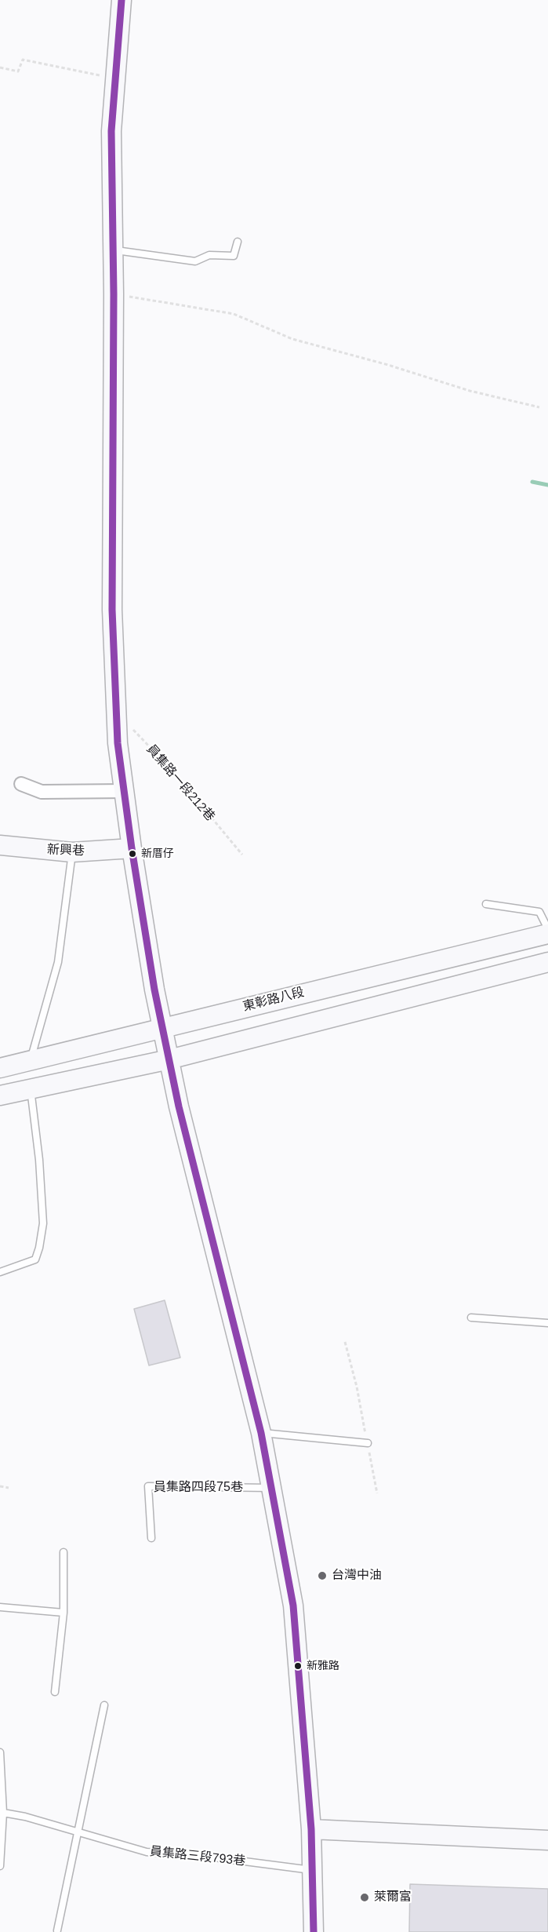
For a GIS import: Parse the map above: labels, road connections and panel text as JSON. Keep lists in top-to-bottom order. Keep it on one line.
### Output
{"streets":{"main road":["新興巷","東彰路八段"],"lane":["員集路四段75巷","員集路三段793巷"],"path":["員集路一段212巷"]},"places":["新厝仔","台灣中油","新雅路","萊爾富"]}
